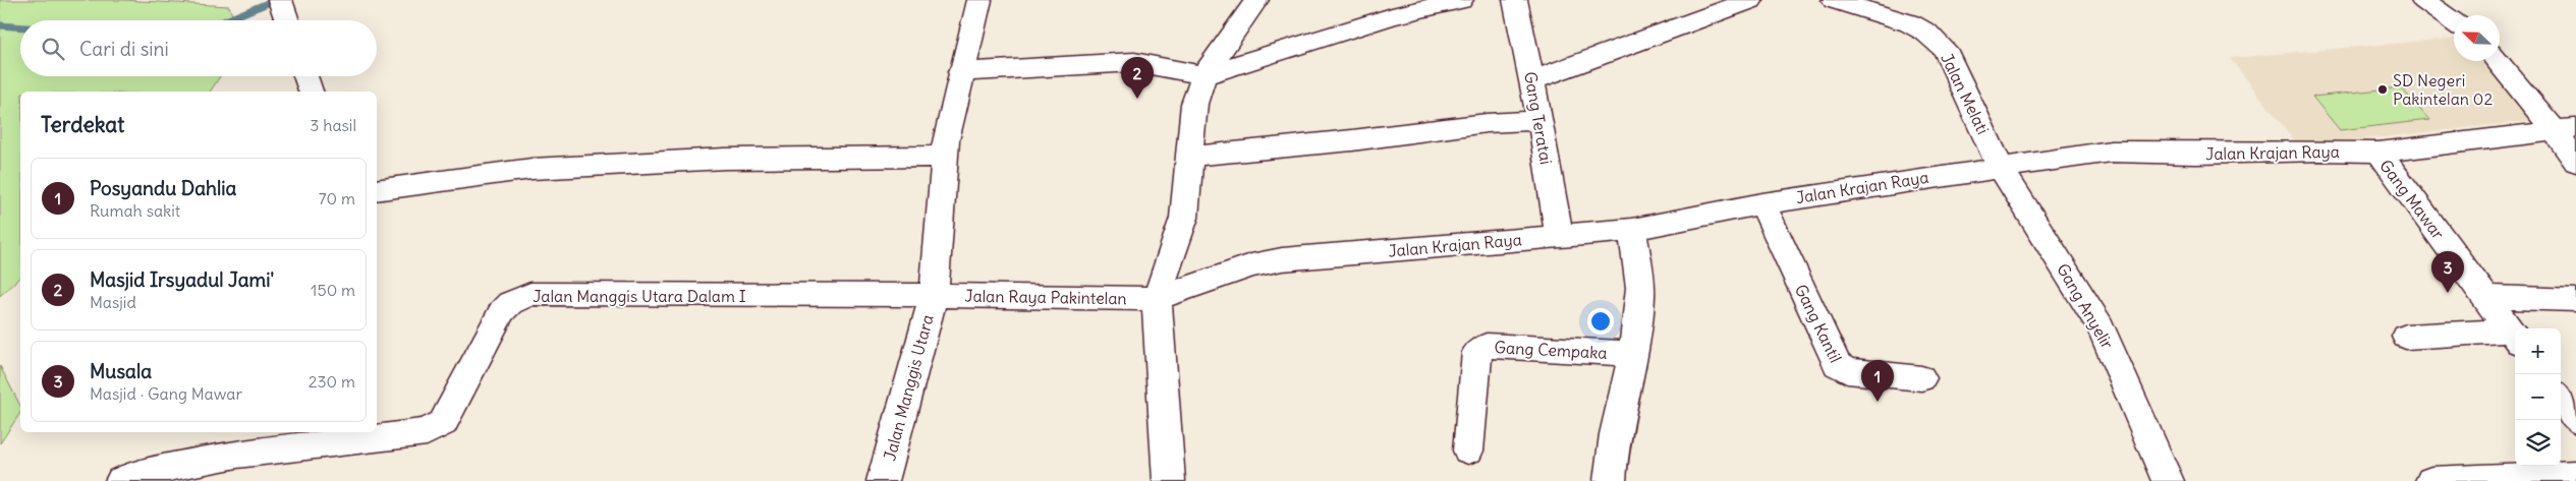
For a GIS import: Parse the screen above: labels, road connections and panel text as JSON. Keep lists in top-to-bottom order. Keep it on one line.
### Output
{"streets":{"street":["Jalan Melati","Gang Teratai","Jalan Krajan Raya","Gang Mawar","Jalan Manggis Utara Dalam I","Jalan Raya Pakintelan","Gang Anyelir","Gang Kantil","Gang Cempaka","Jalan Manggis Utara"]},"crossings":[["Jalan Melati","Jalan Krajan Raya"],["Jalan Melati","Gang Anyelir"],["Gang Teratai","Jalan Krajan Raya"],["Jalan Krajan Raya","Gang Mawar"],["Jalan Krajan Raya","Jalan Raya Pakintelan"],["Jalan Krajan Raya","Gang Anyelir"],["Jalan Krajan Raya","Gang Kantil"],["Jalan Krajan Raya","Gang Cempaka"],["Jalan Manggis Utara Dalam I","Jalan Raya Pakintelan"],["Jalan Manggis Utara Dalam I","Jalan Manggis Utara"],["Jalan Raya Pakintelan","Jalan Manggis Utara"]],"places":["SD Negeri Pakintelan 02"],"north":"top left","page":{"search":"Cari di sini","pins":["2","3","1"],"heading":["Terdekat","3 hasil"],"list":[{"mark":"1","name":"Posyandu Dahlia","note":"Rumah sakit","value":"70 m"},{"mark":"2","name":"Masjid Irsyadul Jami'","note":"Masjid","value":"150 m"},{"mark":"3","name":"Musala","note":"Masjid · Gang Mawar","value":"230 m"}],"map_buttons":["+","−"]}}
